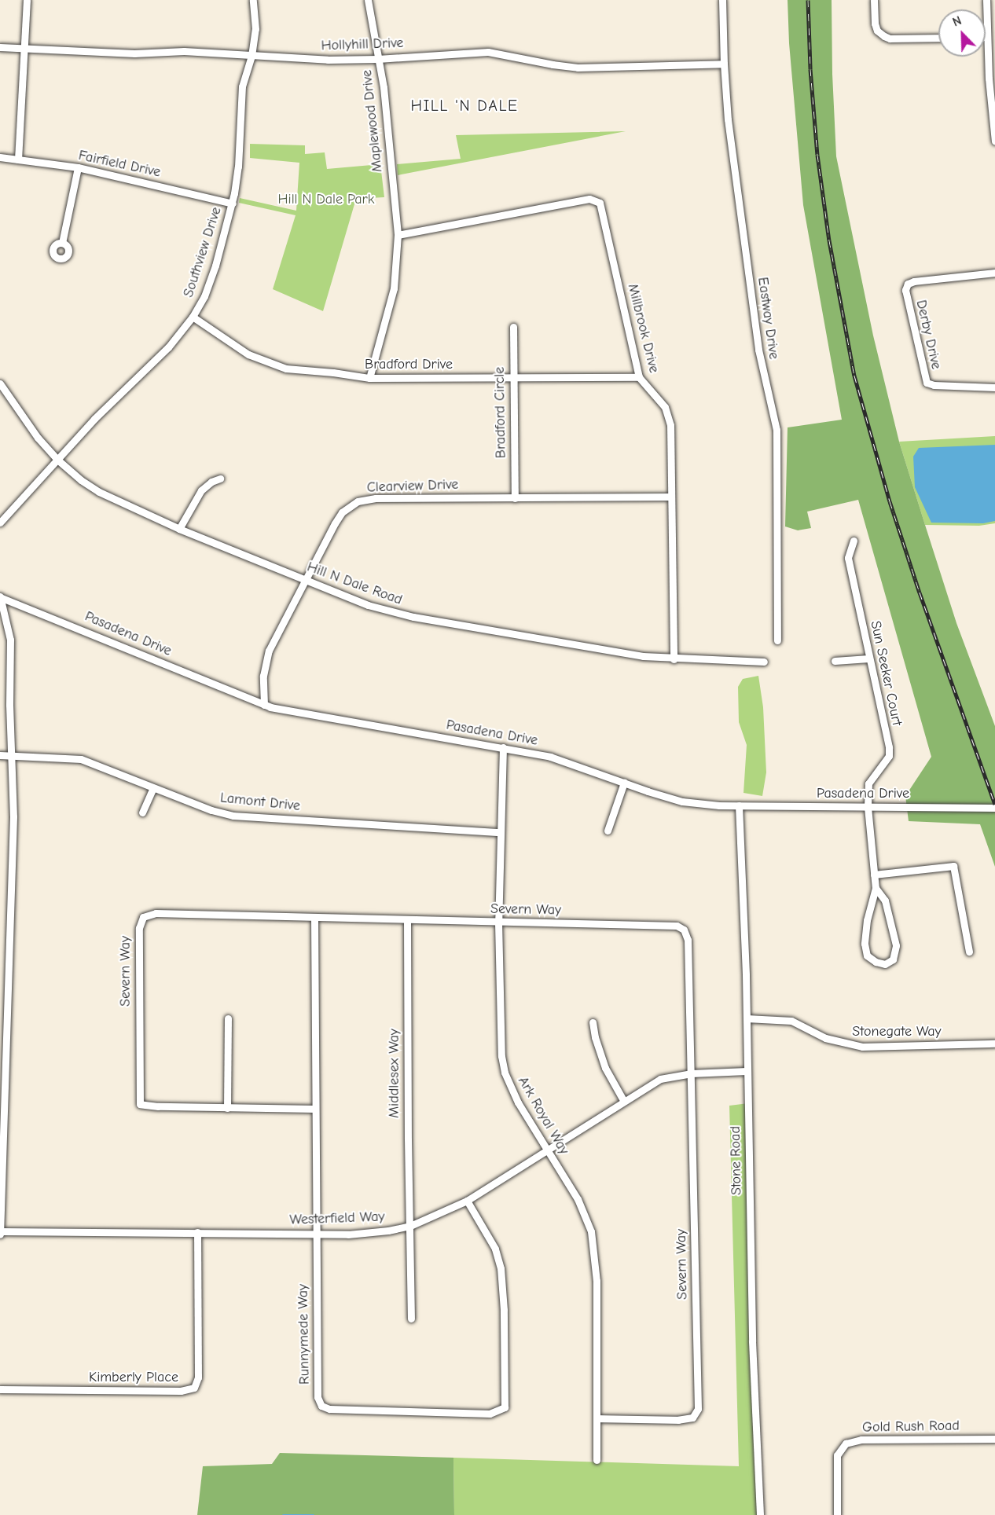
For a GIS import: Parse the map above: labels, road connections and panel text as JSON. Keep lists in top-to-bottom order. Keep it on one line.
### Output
{"streets":{"street":["Hollyhill Drive","Maplewood Drive","Fairfield Drive","Southview Drive","Eastway Drive","Millbrook Drive","Derby Drive","Bradford Drive","Bradford Circle","Clearview Drive","Hill N Dale Road","Pasadena Drive","Sun Seeker Court","Lamont Drive","Severn Way","Stonegate Way","Middlesex Way","Ark Royal Way","Stone Road","Westerfield Way","Runnymede Way","Kimberly Place","Gold Rush Road"]},"crossings":[["Hollyhill Drive","Maplewood Drive"],["Hollyhill Drive","Southview Drive"],["Hollyhill Drive","Eastway Drive"],["Maplewood Drive","Millbrook Drive"],["Maplewood Drive","Bradford Drive"],["Fairfield Drive","Southview Drive"],["Southview Drive","Bradford Drive"],["Southview Drive","Hill N Dale Road"],["Millbrook Drive","Bradford Drive"],["Millbrook Drive","Clearview Drive"],["Millbrook Drive","Hill N Dale Road"],["Bradford Drive","Bradford Circle"],["Bradford Circle","Clearview Drive"],["Clearview Drive","Hill N Dale Road"],["Clearview Drive","Pasadena Drive"],["Pasadena Drive","Sun Seeker Court"],["Pasadena Drive","Ark Royal Way"],["Pasadena Drive","Stone Road"],["Lamont Drive","Ark Royal Way"],["Severn Way","Middlesex Way"],["Severn Way","Ark Royal Way"],["Severn Way","Westerfield Way"],["Severn Way","Runnymede Way"],["Stonegate Way","Stone Road"],["Middlesex Way","Westerfield Way"],["Ark Royal Way","Westerfield Way"],["Stone Road","Westerfield Way"],["Westerfield Way","Runnymede Way"],["Westerfield Way","Kimberly Place"]],"districts":["HILL 'N DALE"],"parks":["Hill N Dale Park"],"north":"top left"}
